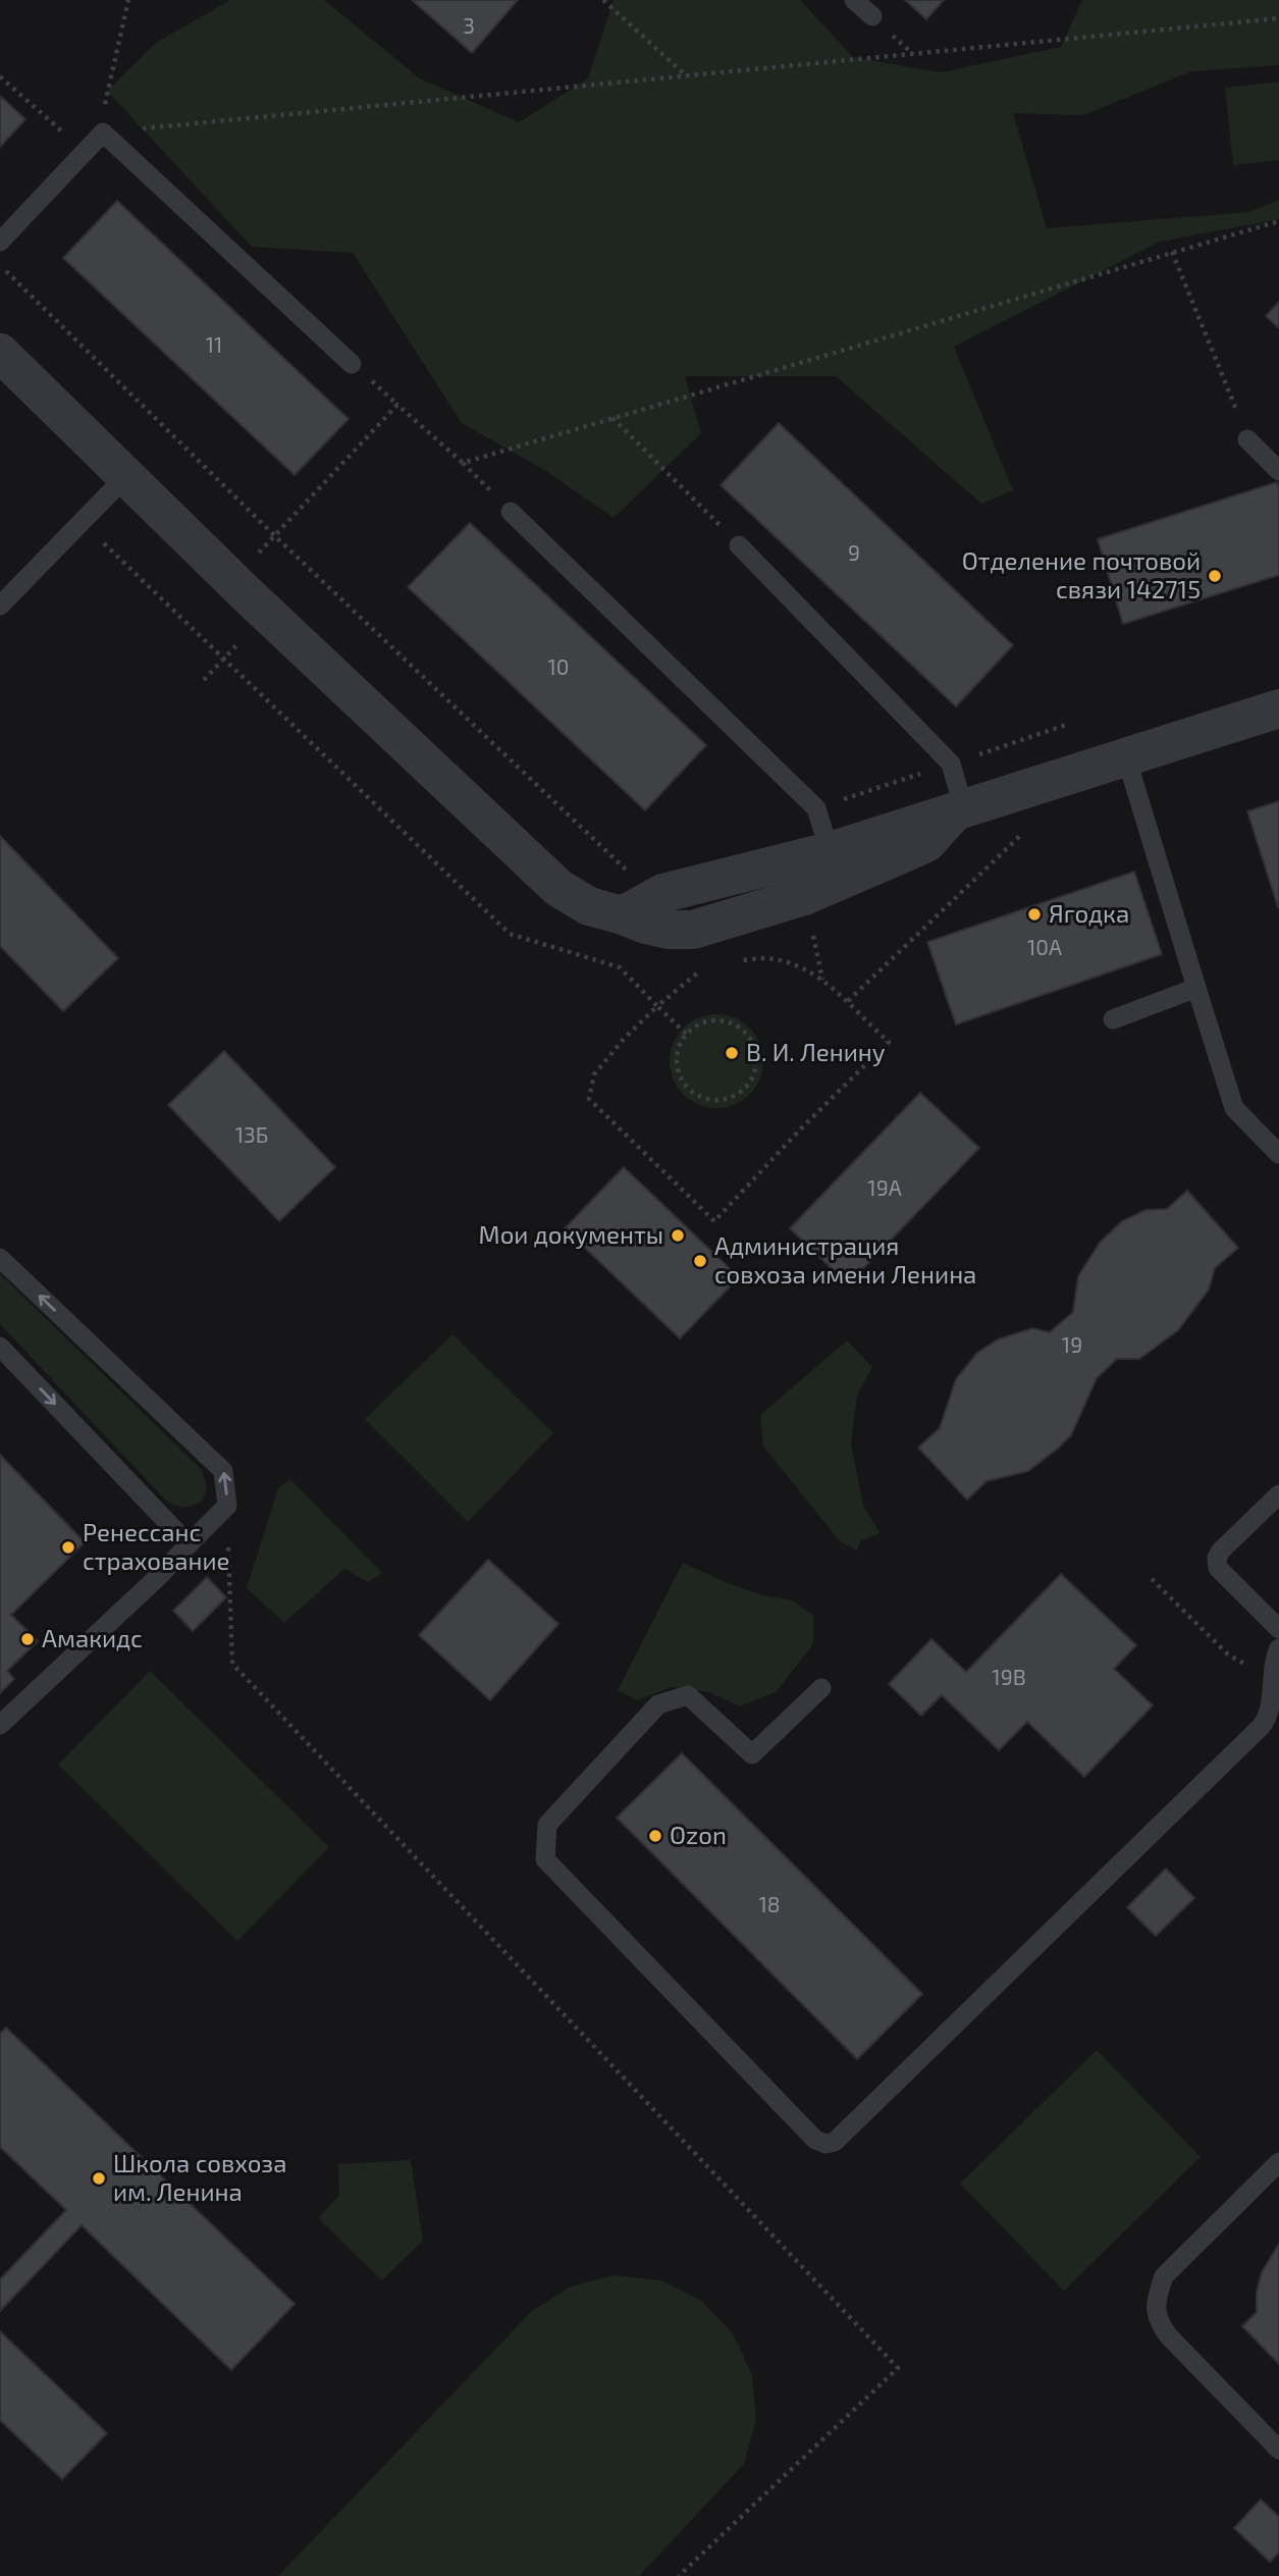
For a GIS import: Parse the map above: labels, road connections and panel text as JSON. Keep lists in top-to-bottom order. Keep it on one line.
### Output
{"places":["Отделение почтовой связи 142715","Ягодка","В. И. Ленину","Мои документы","Администрация совхоза имени Ленина","Ренессанс страхование","Амакидс","Ozon","Школа совхоза им. Ленина"],"house_numbers":["3","11","9","10","10А","13Б","19А","19","19В","18"]}
